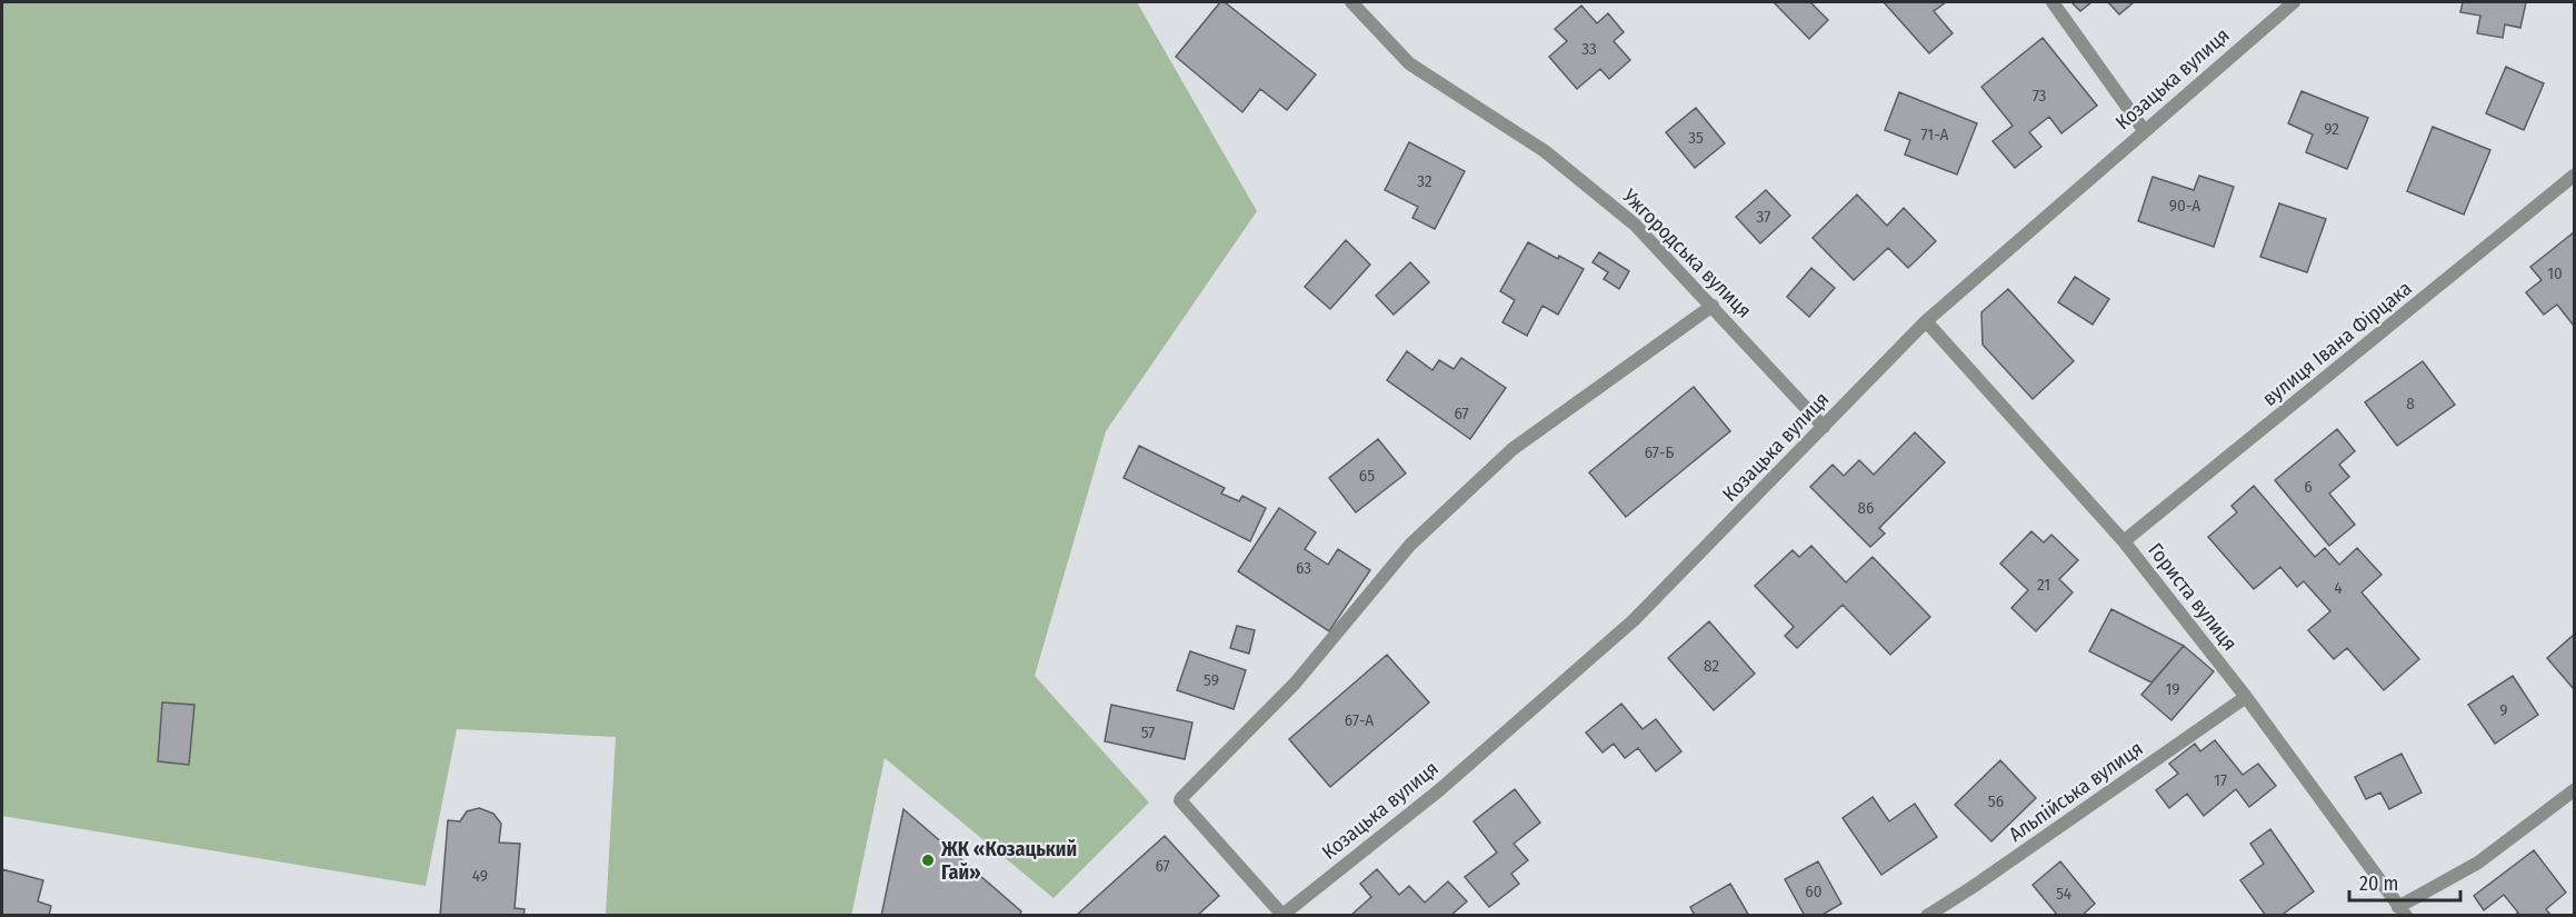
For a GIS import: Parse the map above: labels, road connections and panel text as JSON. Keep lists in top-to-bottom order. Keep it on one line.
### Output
{"streets":{"street":["Козацька вулиця","Ужгородська вулиця","вулиця Івана Фірцака","Гориста вулиця","Альпійська вулиця"]},"crossings":[["Козацька вулиця","Ужгородська вулиця"],["Козацька вулиця","Гориста вулиця"],["вулиця Івана Фірцака","Гориста вулиця"],["Гориста вулиця","Альпійська вулиця"]],"places":["ЖК «Козацький Гай»"],"house_numbers":["33","73","92","71-А","35","32","90-А","37","10","8","67","67-Б","65","6","86","63","21","4","82","59","19","9","67-А","57","17","56","67","49","60","54"],"scale_bar":"20 m"}
